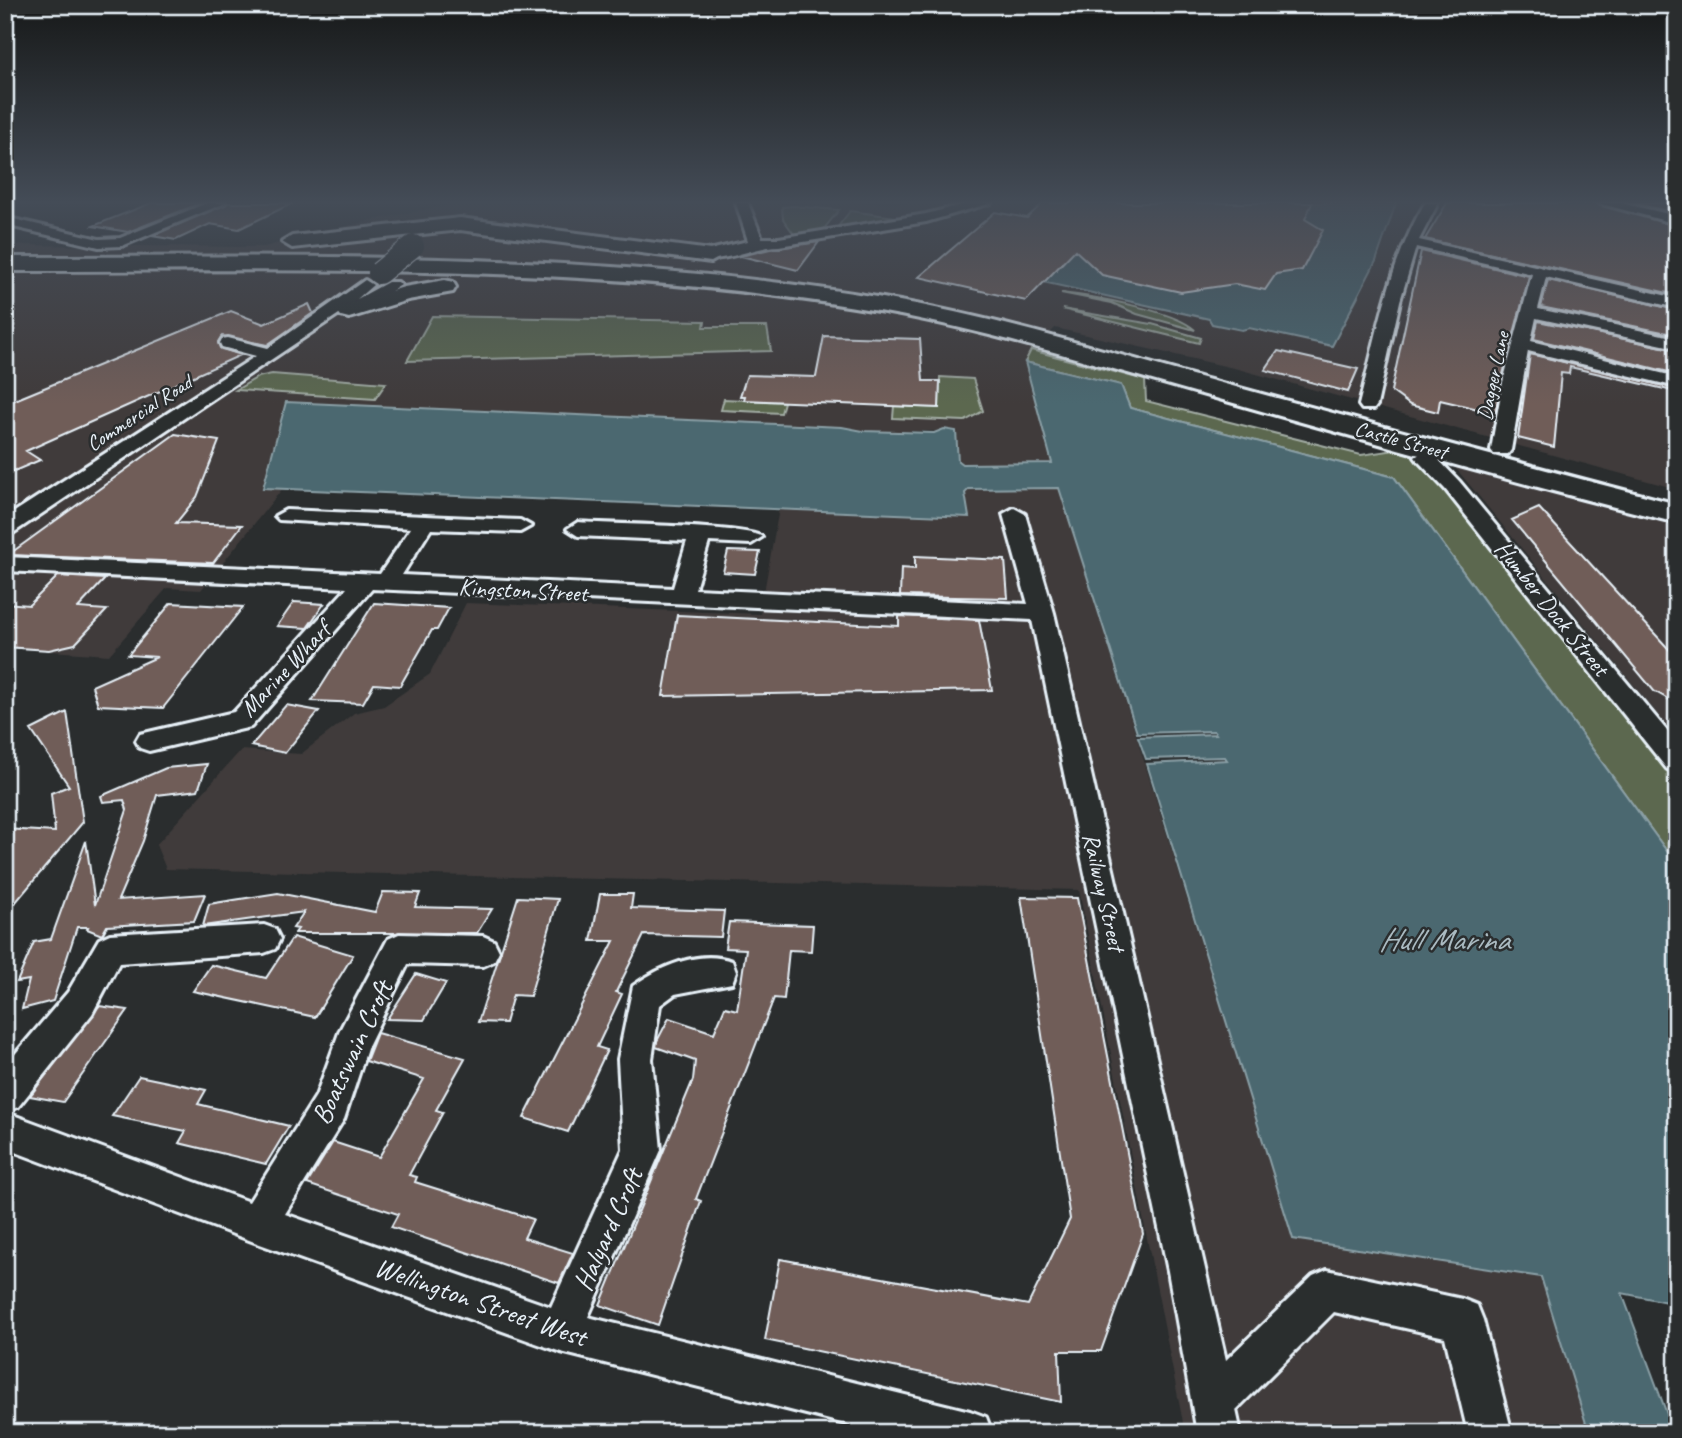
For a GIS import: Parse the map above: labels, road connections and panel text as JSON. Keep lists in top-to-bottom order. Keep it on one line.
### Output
{"streets":{"highway":["Castle Street"],"street":["Dagger Lane","Commercial Road","Kingston Street","Humber Dock Street","Marine Wharf","Railway Street","Boatswain Croft","Halyard Croft","Wellington Street West"]},"crossings":[["Kingston Street","Marine Wharf"],["Kingston Street","Railway Street"],["Boatswain Croft","Wellington Street West"],["Halyard Croft","Wellington Street West"]],"water":["Hull Marina"]}
